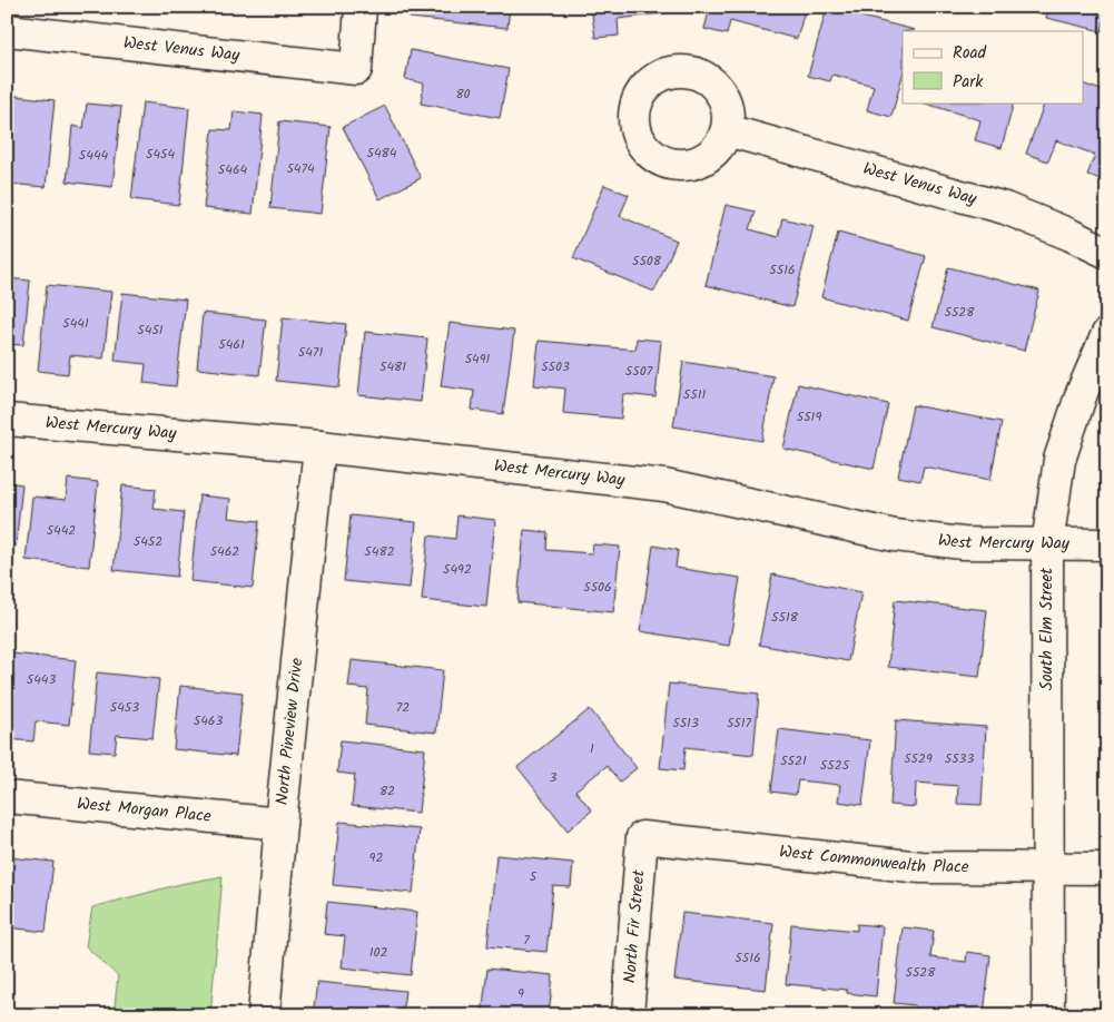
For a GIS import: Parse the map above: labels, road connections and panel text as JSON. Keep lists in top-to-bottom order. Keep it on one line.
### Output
{"streets":{"street":["West Venus Way","West Mercury Way","South Elm Street","North Pineview Drive","West Morgan Place","West Commonwealth Place","North Fir Street"]},"crossings":[["West Mercury Way","South Elm Street"],["West Mercury Way","North Pineview Drive"],["South Elm Street","West Commonwealth Place"],["North Pineview Drive","West Morgan Place"],["West Commonwealth Place","North Fir Street"]],"house_numbers":["80","5484","5454","5444","5474","5464","5508","5516","5528","5441","5451","5461","5471","5491","5481","5503","5507","5511","5519","5442","5452","5462","5482","5492","5506","5518","5443","5453","72","5463","5513","5517","1","5529","5533","5521","5525","3","82","92","5","7","102","5516","5528","9"],"legend":["Road","Park"]}
